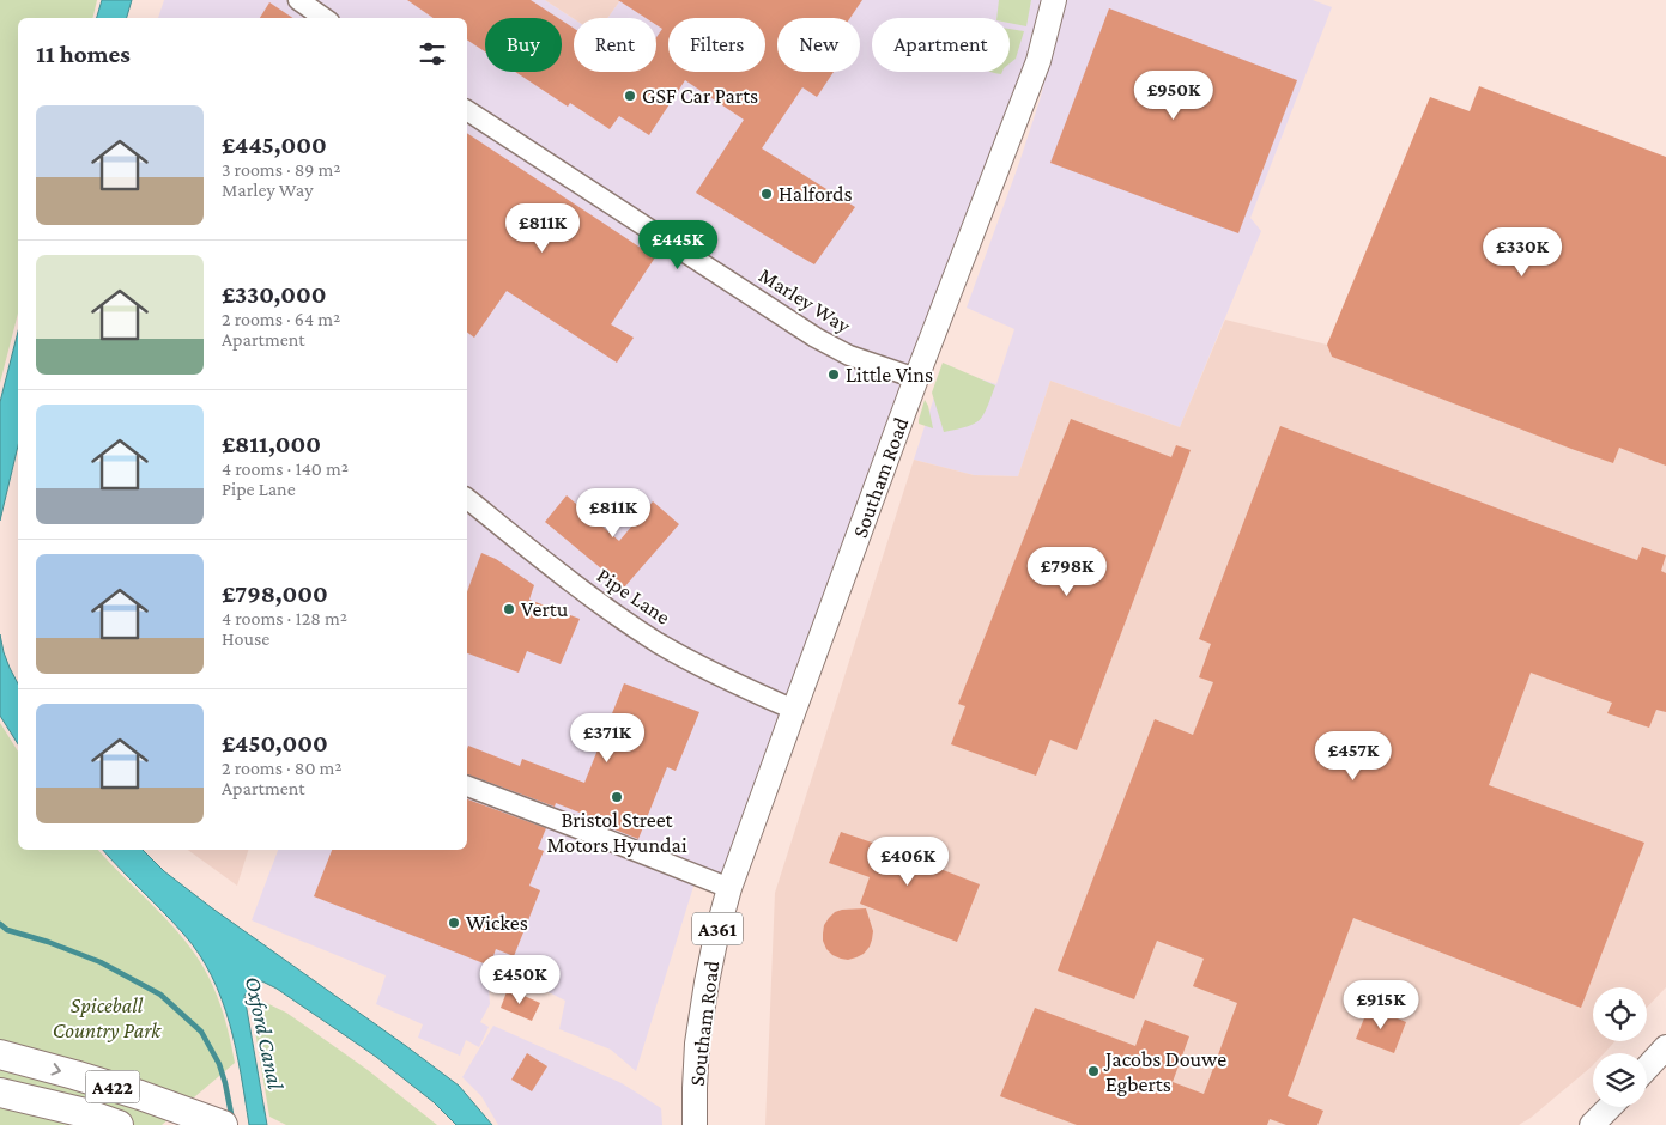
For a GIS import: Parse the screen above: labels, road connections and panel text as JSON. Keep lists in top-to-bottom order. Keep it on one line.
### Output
{"streets":{"highway":["A422"],"main road":["Southam Road","A361"],"street":["Marley Way","Pipe Lane"]},"crossings":[["Marley Way","Southam Road"],["Southam Road","Pipe Lane"]],"water":["Oxford Canal"],"parks":["Spiceball Country Park"],"places":["GSF Car Parts","Halfords","Little Vins","Vertu","Bristol Street Motors Hyundai","Wickes","Jacobs Douwe Egberts"],"page":{"chip":["Buy","Rent","Filters","New","Apartment"],"heading":"11 homes","price":["£950K","£811K","£445K","£330K","£811K","£798K","£371K","£457K","£406K","£450K","£915K"],"list":[{"name":"£445,000","note":"3 rooms · 89 m² · Marley Way"},{"name":"£330,000","note":"2 rooms · 64 m² · Apartment"},{"name":"£811,000","note":"4 rooms · 140 m² · Pipe Lane"},{"name":"£798,000","note":"4 rooms · 128 m² · House"},{"name":"£450,000","note":"2 rooms · 80 m² · Apartment"}]}}
